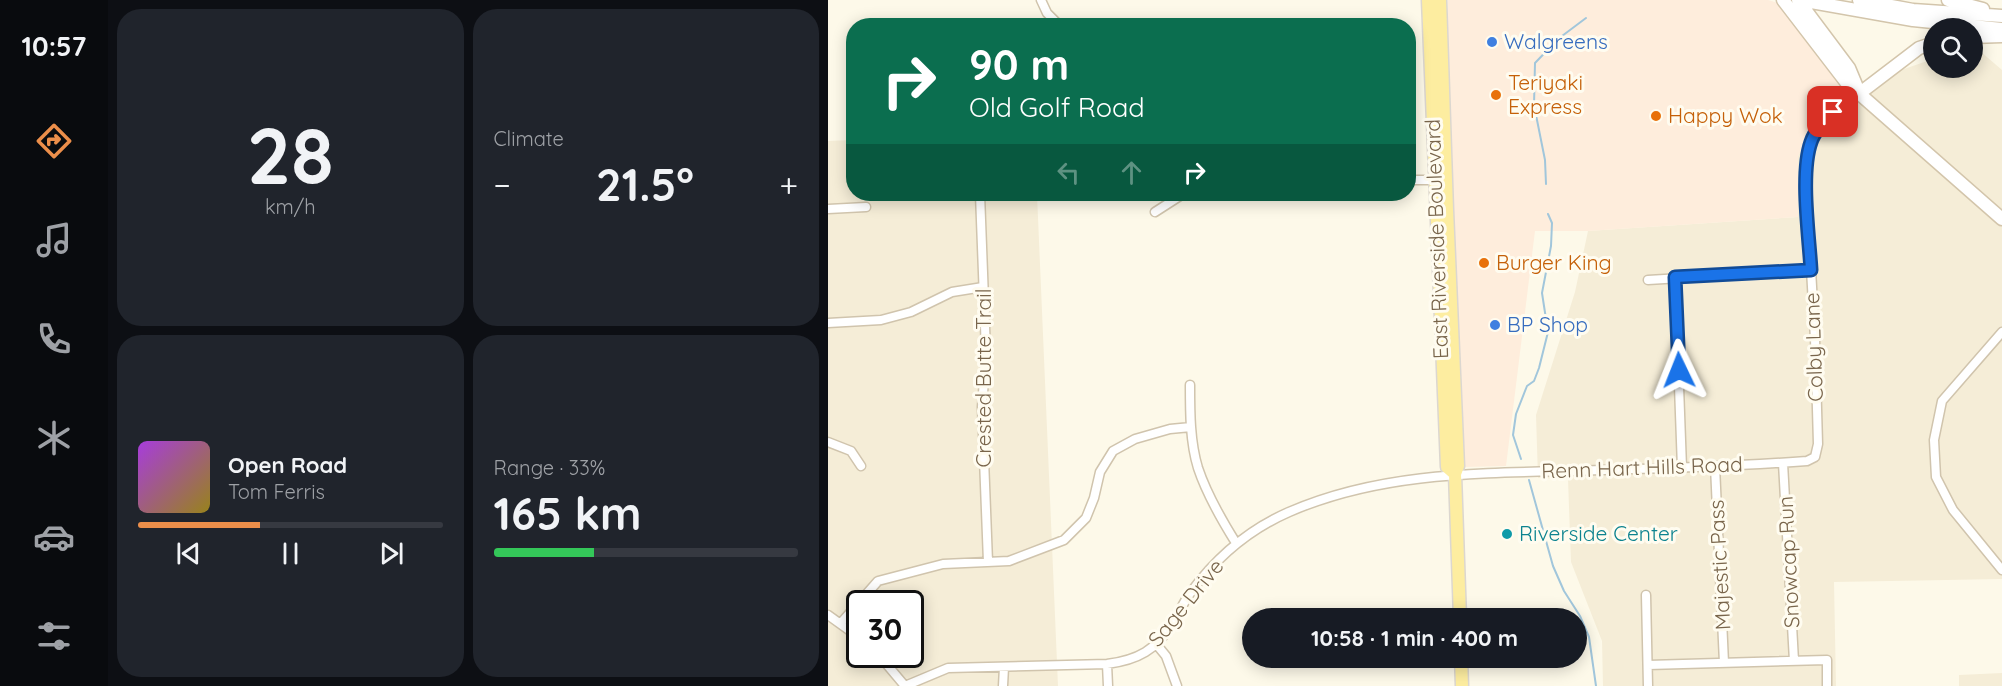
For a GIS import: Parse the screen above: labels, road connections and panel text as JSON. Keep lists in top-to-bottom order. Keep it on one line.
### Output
{"streets":{"main road":["East Riverside Boulevard"],"street":["Colby Lane","Crested Butte Trail","Renn Hart Hills Road","Snowcap Run","Majestic Pass","Sage Drive"]},"crossings":[["East Riverside Boulevard","Renn Hart Hills Road"],["East Riverside Boulevard","Sage Drive"],["Colby Lane","Renn Hart Hills Road"],["Renn Hart Hills Road","Snowcap Run"],["Renn Hart Hills Road","Majestic Pass"],["Renn Hart Hills Road","Sage Drive"]],"places":["Walgreens","Teriyaki Express","Happy Wok","Burger King","BP Shop","Riverside Center"],"page":{"tabs":"10:57","tile":[["28","km/h"],"Climate",["Range · 33%","165 km"]],"turn":["90 m","Old Golf Road"],"heat":["−","21.5°","+"],"song":["Open Road","Tom Ferris"],"limit":"30","trip":"10:58 · 1 min · 400 m"}}
